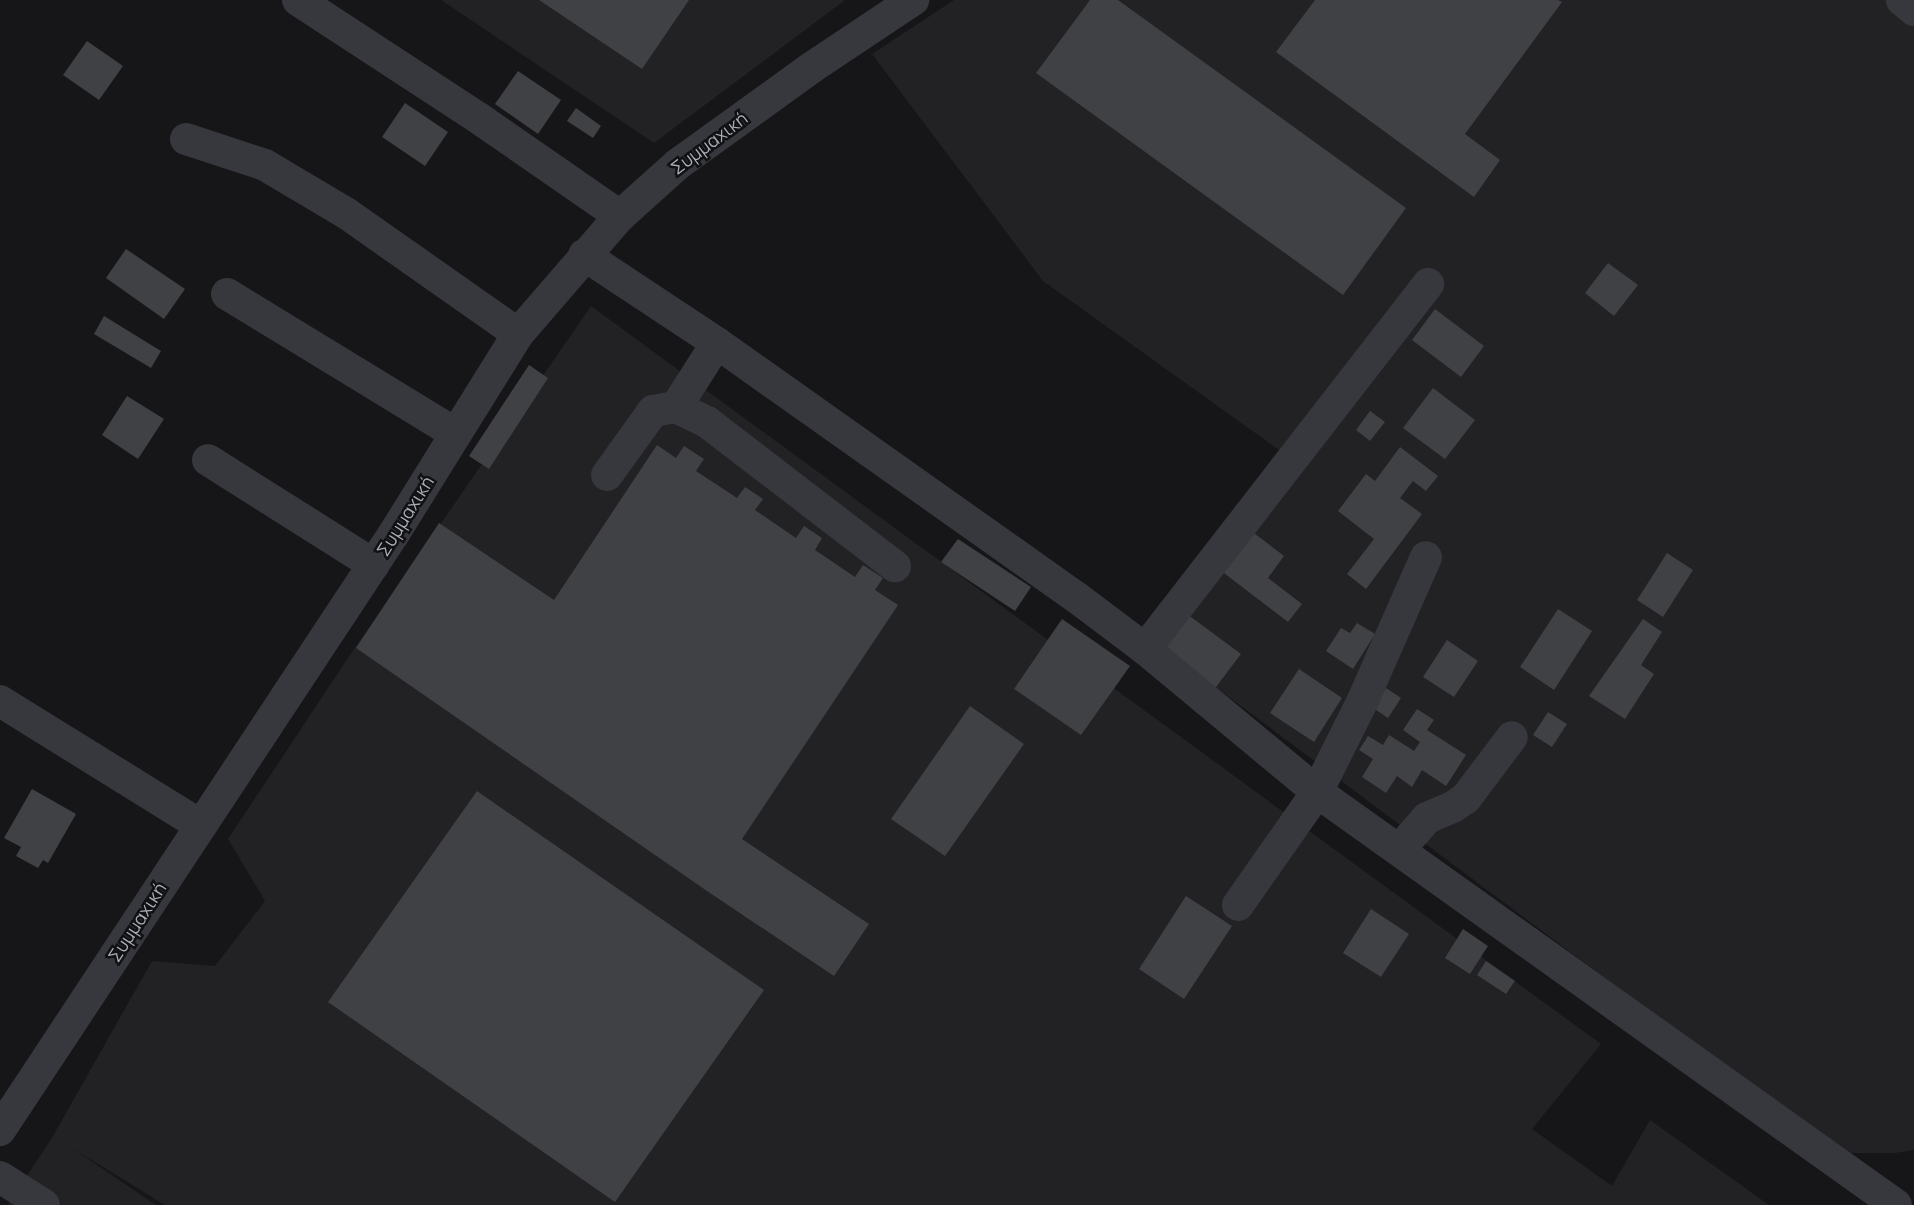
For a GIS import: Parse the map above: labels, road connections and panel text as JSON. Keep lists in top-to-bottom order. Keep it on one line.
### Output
{"streets":{"street":["Συμμαχική"]}}
